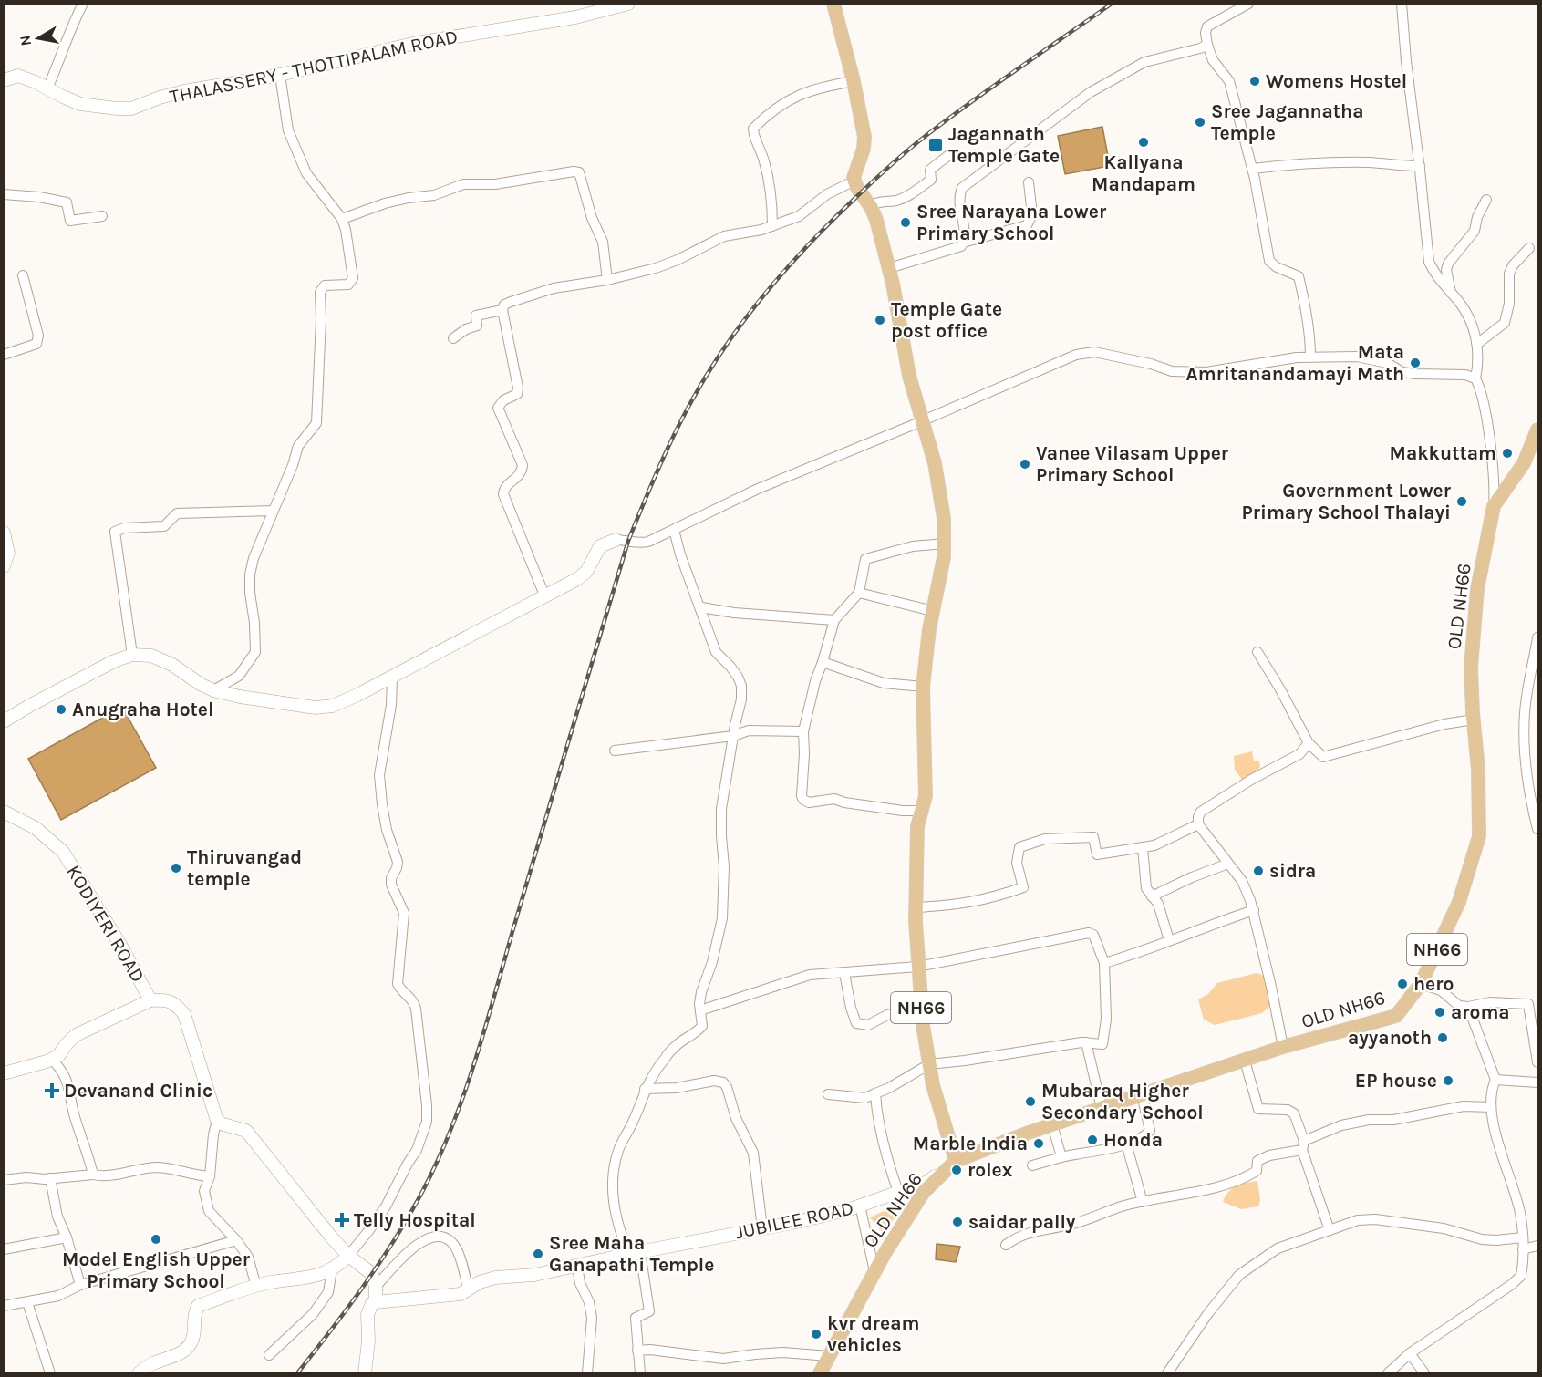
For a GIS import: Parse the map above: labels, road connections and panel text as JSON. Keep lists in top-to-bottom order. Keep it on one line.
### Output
{"streets":{"main road":["OLD NH66","NH66"],"street":["THALASSERY - THOTTIPALAM ROAD","KODIYERI ROAD","JUBILEE ROAD"]},"crossings":[["OLD NH66","NH66"],["OLD NH66","JUBILEE ROAD"],["NH66","JUBILEE ROAD"]],"places":{"other":["Womens Hostel","Sree Jagannatha Temple","Kallyana Mandapam","Sree Narayana Lower Primary School","Temple Gate post office","Mata Amritanandamayi Math","Makkuttam","Vanee Vilasam Upper Primary School","Government Lower Primary School Thalayi","Anugraha Hotel","Thiruvangad temple","sidra","hero","aroma","ayyanoth","EP house","Mubaraq Higher Secondary School","Honda","Marble India","rolex","saidar pally","Model English Upper Primary School","Sree Maha Ganapathi Temple","kvr dream vehicles"],"transit":["Jagannath Temple Gate"],"health":["Devanand Clinic","Telly Hospital"]},"north":"left"}
